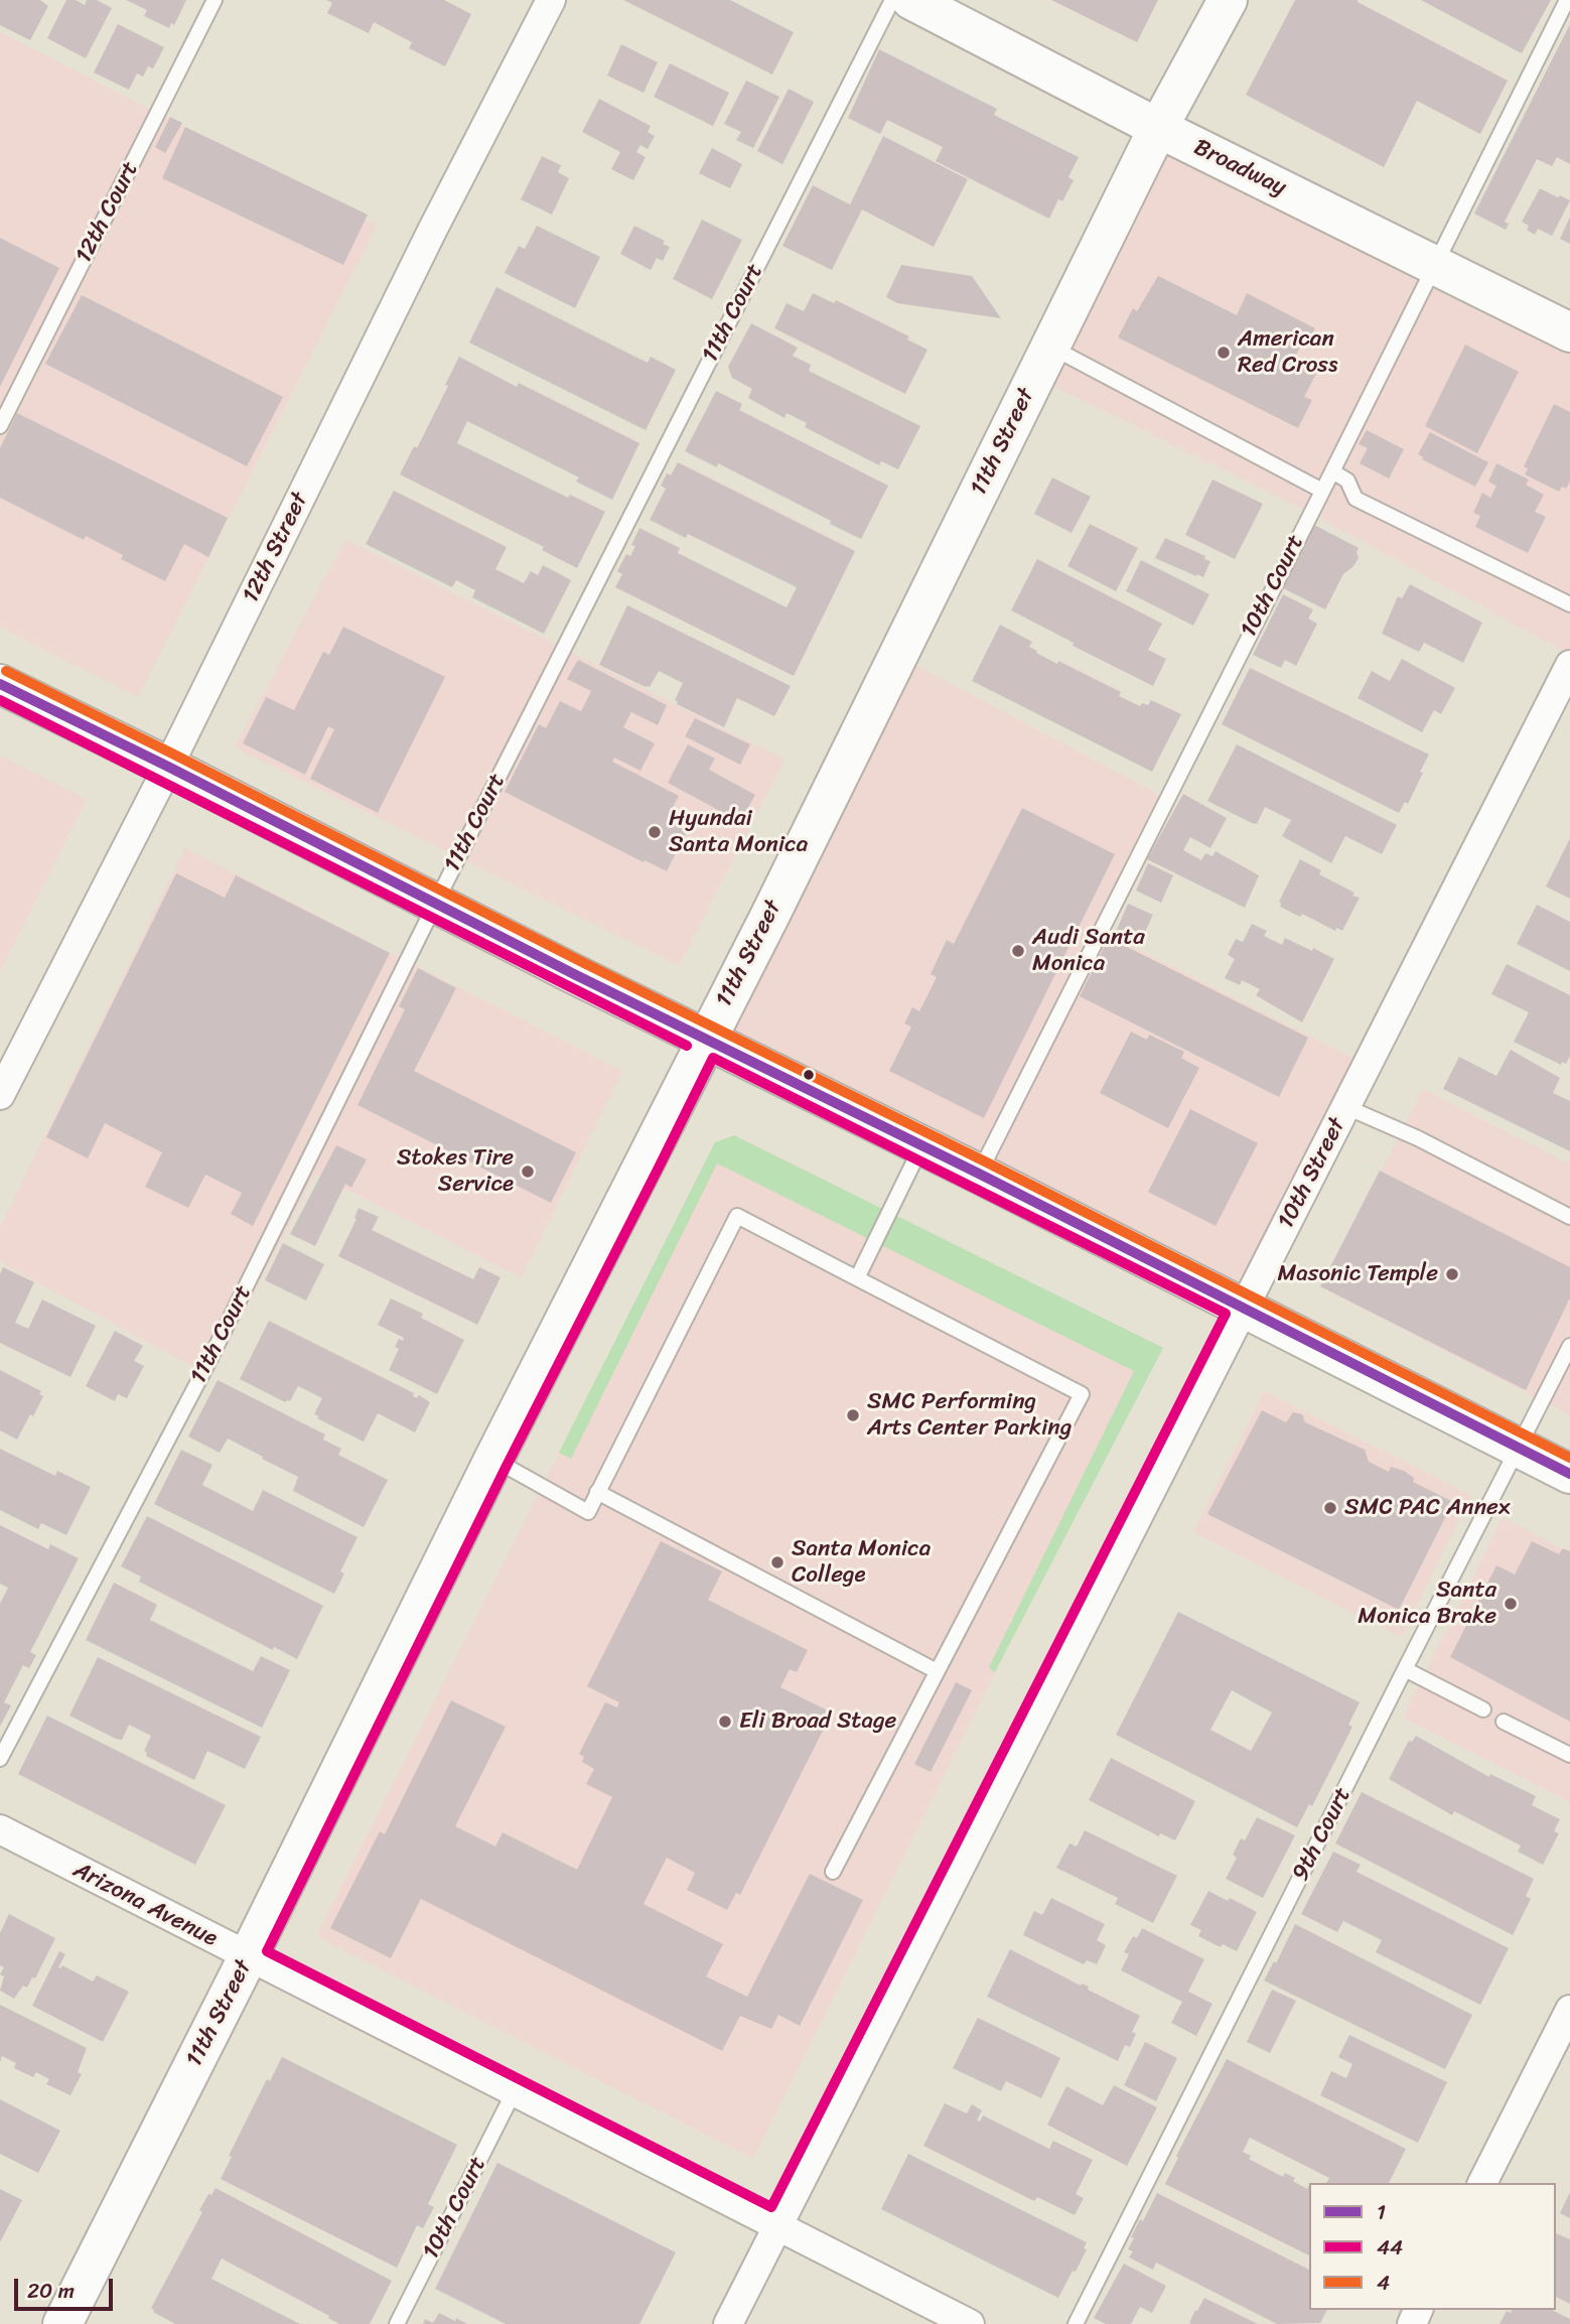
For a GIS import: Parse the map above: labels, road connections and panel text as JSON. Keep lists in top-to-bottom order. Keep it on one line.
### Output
{"streets":{"street":["Broadway","11th Street","12th Street","10th Street","Arizona Avenue"],"lane":["12th Court","11th Court","10th Court","9th Court"]},"crossings":[["Broadway","11th Street"],["Broadway","10th Court"],["11th Street","Arizona Avenue"],["10th Court","Arizona Avenue"],["10th Street","Arizona Avenue"]],"places":["American Red Cross","Hyundai Santa Monica","Audi Santa Monica","Stokes Tire Service","Masonic Temple","SMC Performing Arts Center Parking","SMC PAC Annex","Santa Monica College","Santa Monica Brake","Eli Broad Stage"],"lines":["transit line 4","transit line 1","transit line 44"],"legend":["1","44","4"],"scale_bar":"20 m"}
